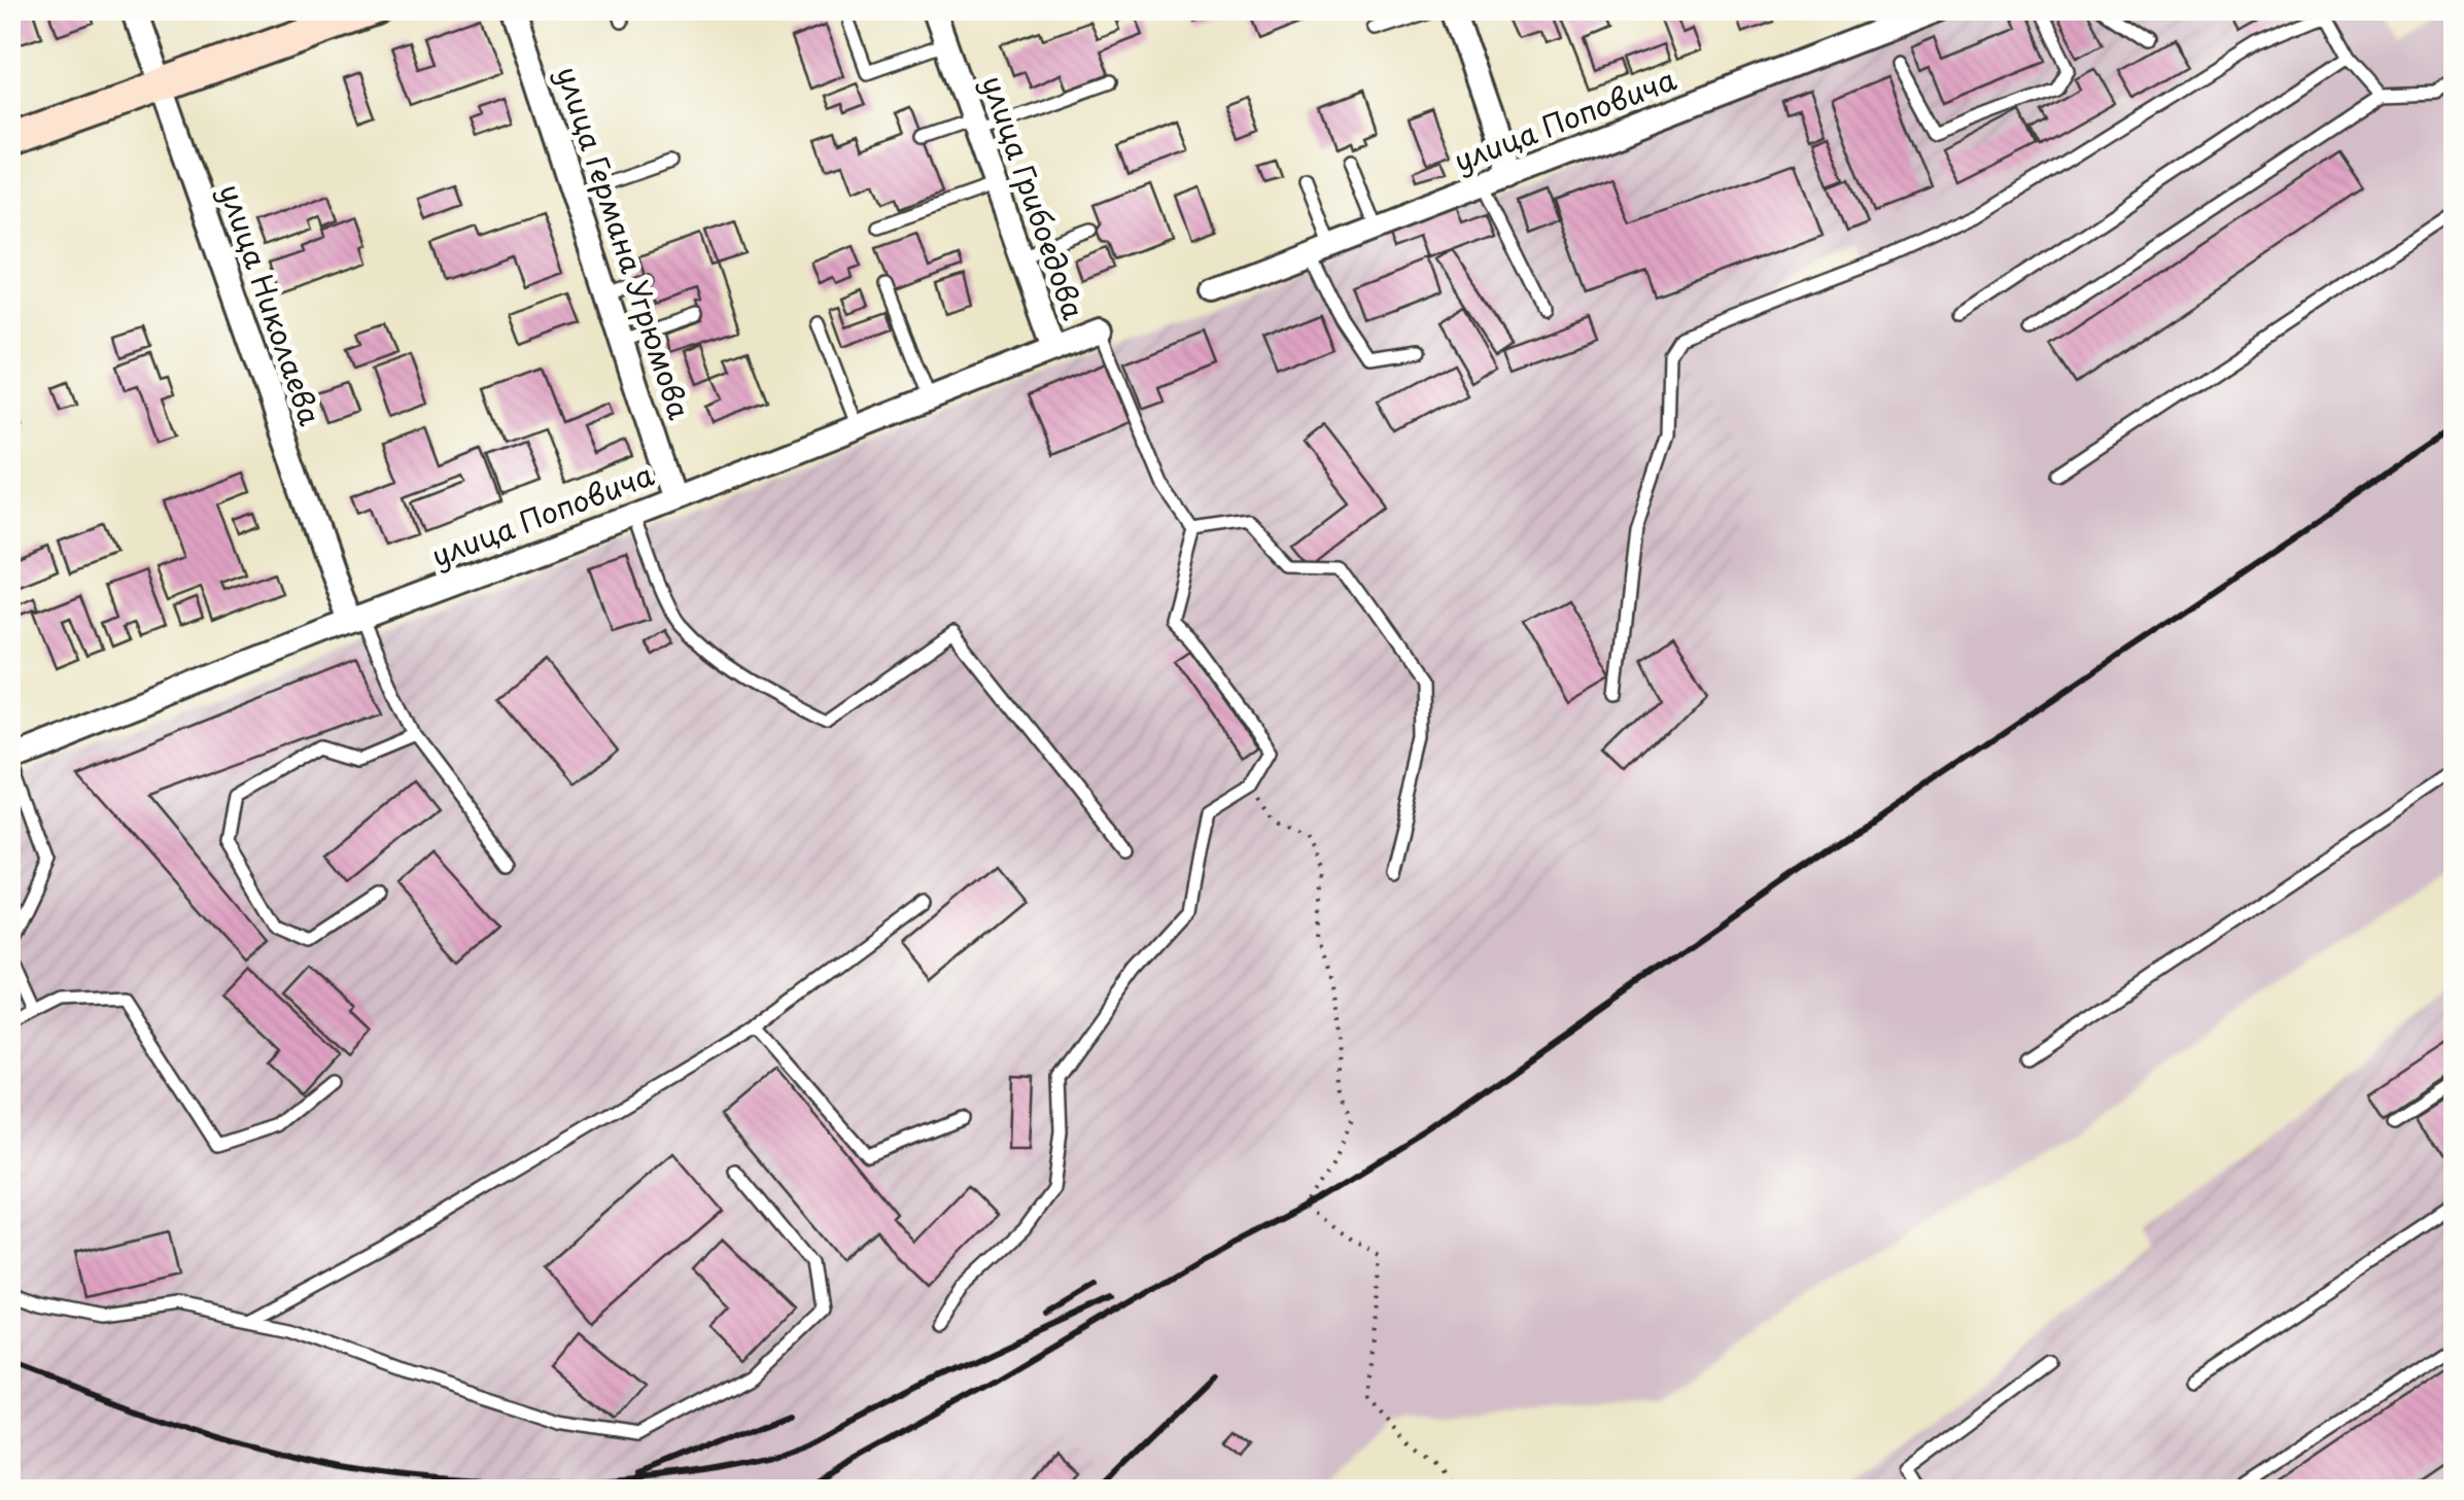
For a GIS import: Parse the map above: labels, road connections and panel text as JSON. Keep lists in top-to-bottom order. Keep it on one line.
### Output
{"streets":{"street":["улица Поповича","улица Грибоедова","улица Германа Угрюмова","улица Николаева"]},"crossings":[["улица Поповича","улица Грибоедова"],["улица Поповича","улица Германа Угрюмова"],["улица Поповича","улица Николаева"]]}
